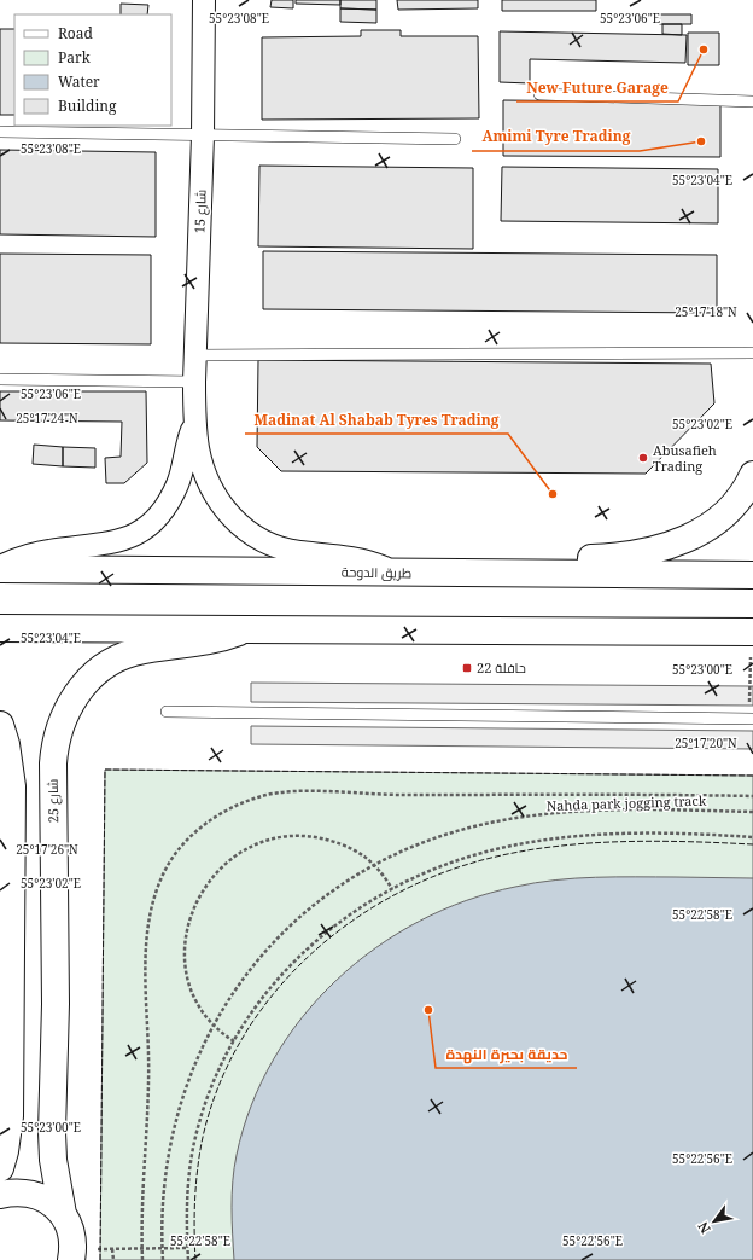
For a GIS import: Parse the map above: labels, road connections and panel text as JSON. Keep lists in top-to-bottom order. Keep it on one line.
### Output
{"streets":{"main road":["طريق الدوحة","شارع 25"],"street":["شارع 15"],"path":["Nahda park jogging track"]},"crossings":[["شارع 15","طريق الدوحة"]],"places":{"other":["New Future Garage","Amimi Tyre Trading","Abusafieh Trading","Madinat Al Shabab Tyres Trading","حديقة بحيرة النهدة"],"transit":["حافلة 22"]},"legend":["Road","Park","Water","Building"],"north":"bottom left","coordinates":["55°23'06\"E","55°23'08\"E","55°23'04\"E","25°17'18\"N","25°17'24\"N","55°23'02\"E","55°23'00\"E","25°17'20\"N","25°17'26\"N","55°22'58\"E","55°22'56\"E"]}
